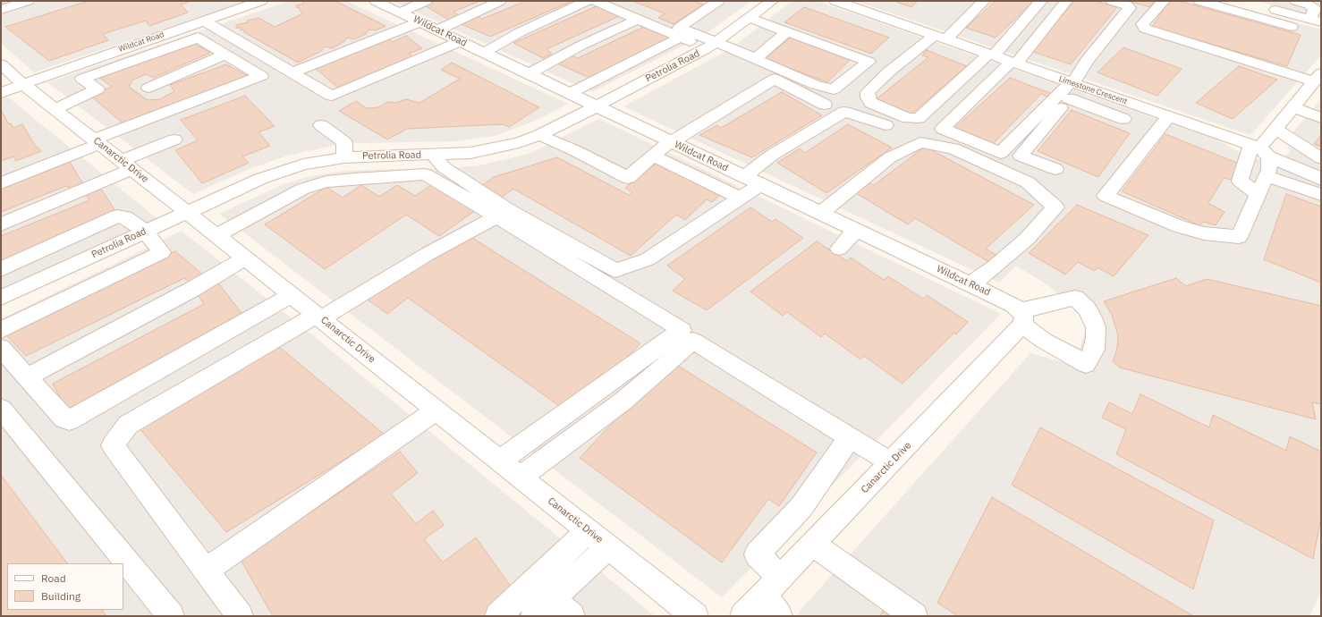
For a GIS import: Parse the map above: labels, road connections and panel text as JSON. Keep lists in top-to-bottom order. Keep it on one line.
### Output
{"streets":{"street":["Wildcat Road","Petrolia Road","Limestone Crescent","Canarctic Drive"]},"crossings":[["Wildcat Road","Petrolia Road"],["Wildcat Road","Canarctic Drive"],["Petrolia Road","Canarctic Drive"]],"legend":["Road","Building"]}
